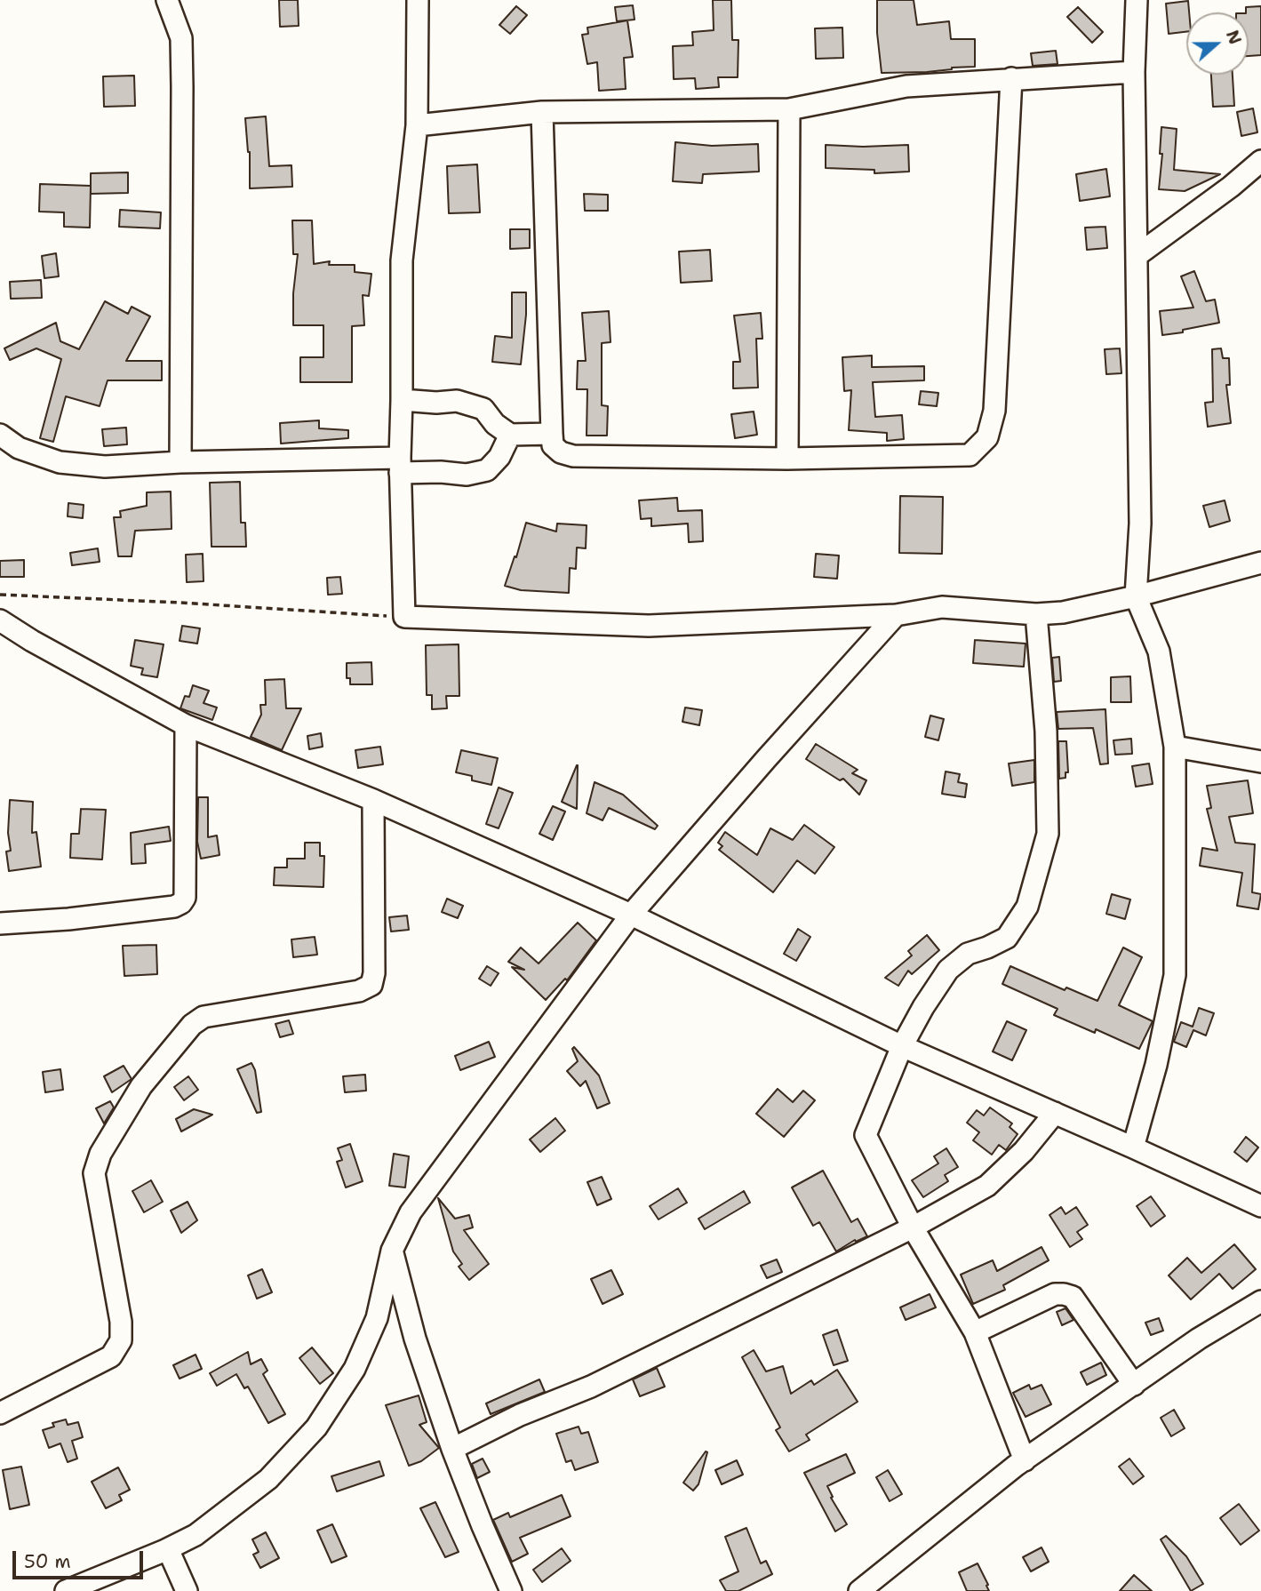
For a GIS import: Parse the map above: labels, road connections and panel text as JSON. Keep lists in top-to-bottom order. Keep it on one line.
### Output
{"scale_bar":"50 m","north":"right"}
